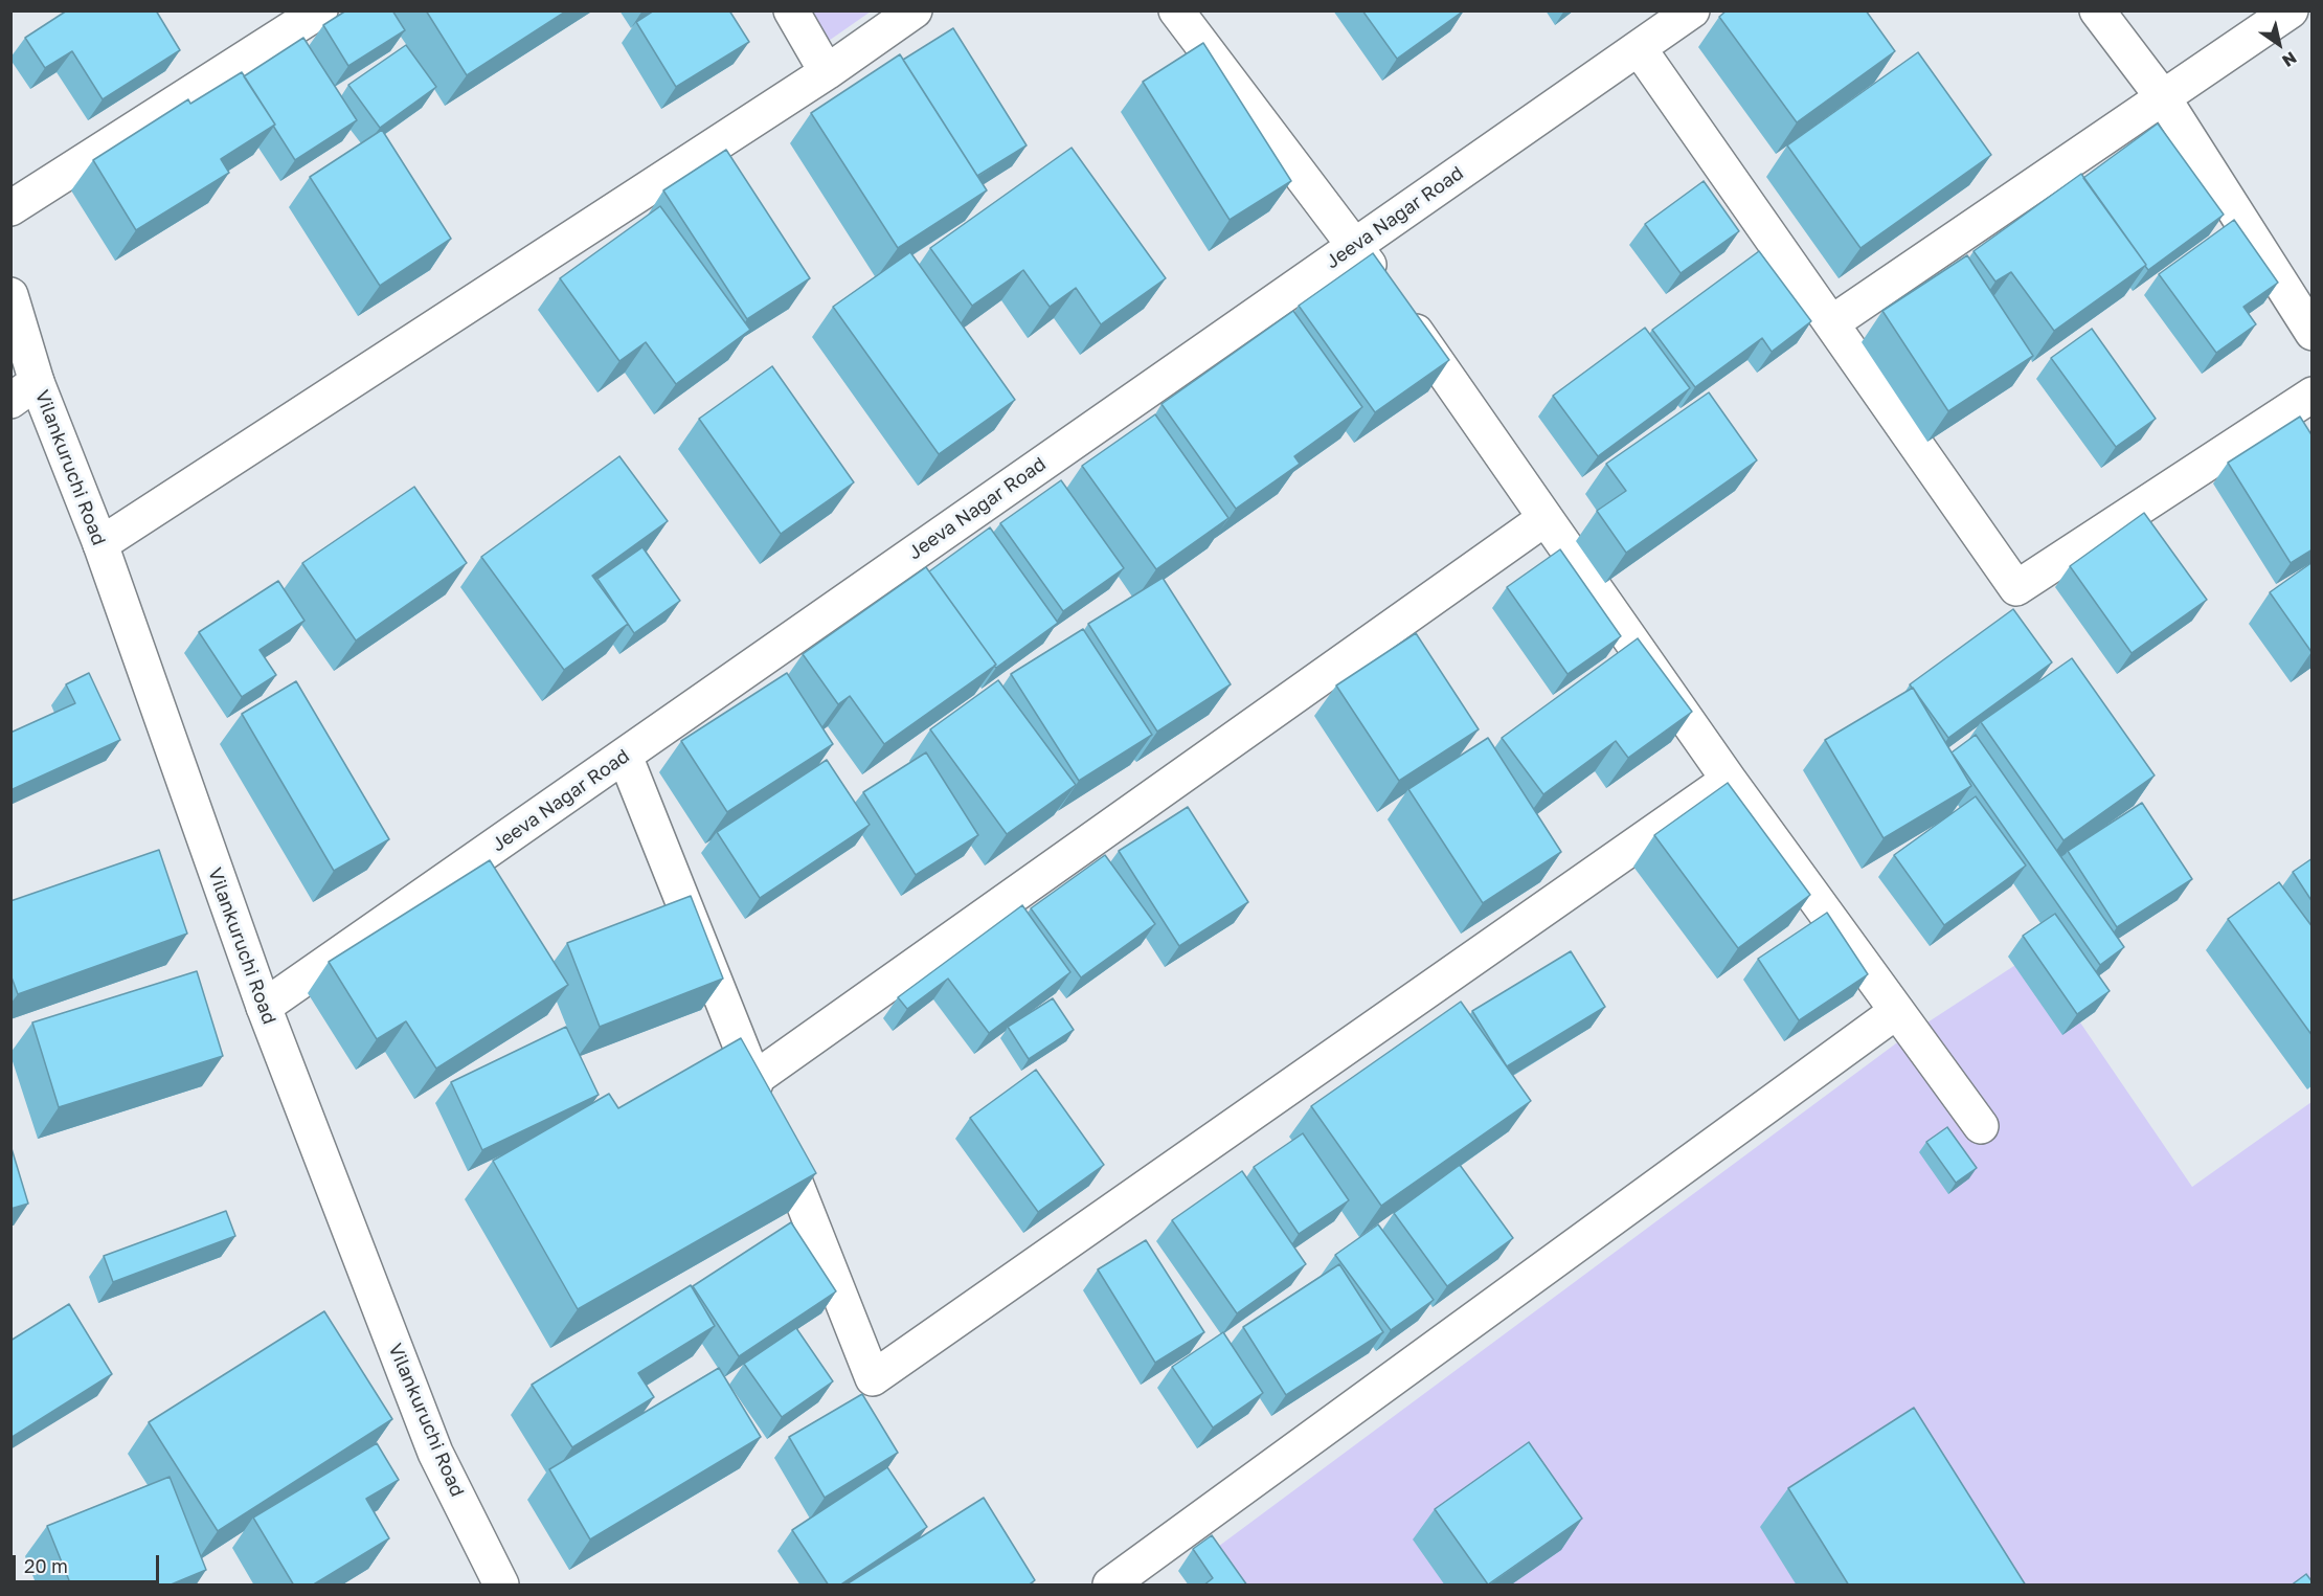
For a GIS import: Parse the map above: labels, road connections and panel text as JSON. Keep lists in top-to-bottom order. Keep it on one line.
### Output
{"streets":{"street":["Jeeva Nagar Road","Vilankuruchi Road"]},"crossings":[["Jeeva Nagar Road","Vilankuruchi Road"]],"scale_bar":"20 m","north":"bottom right"}
